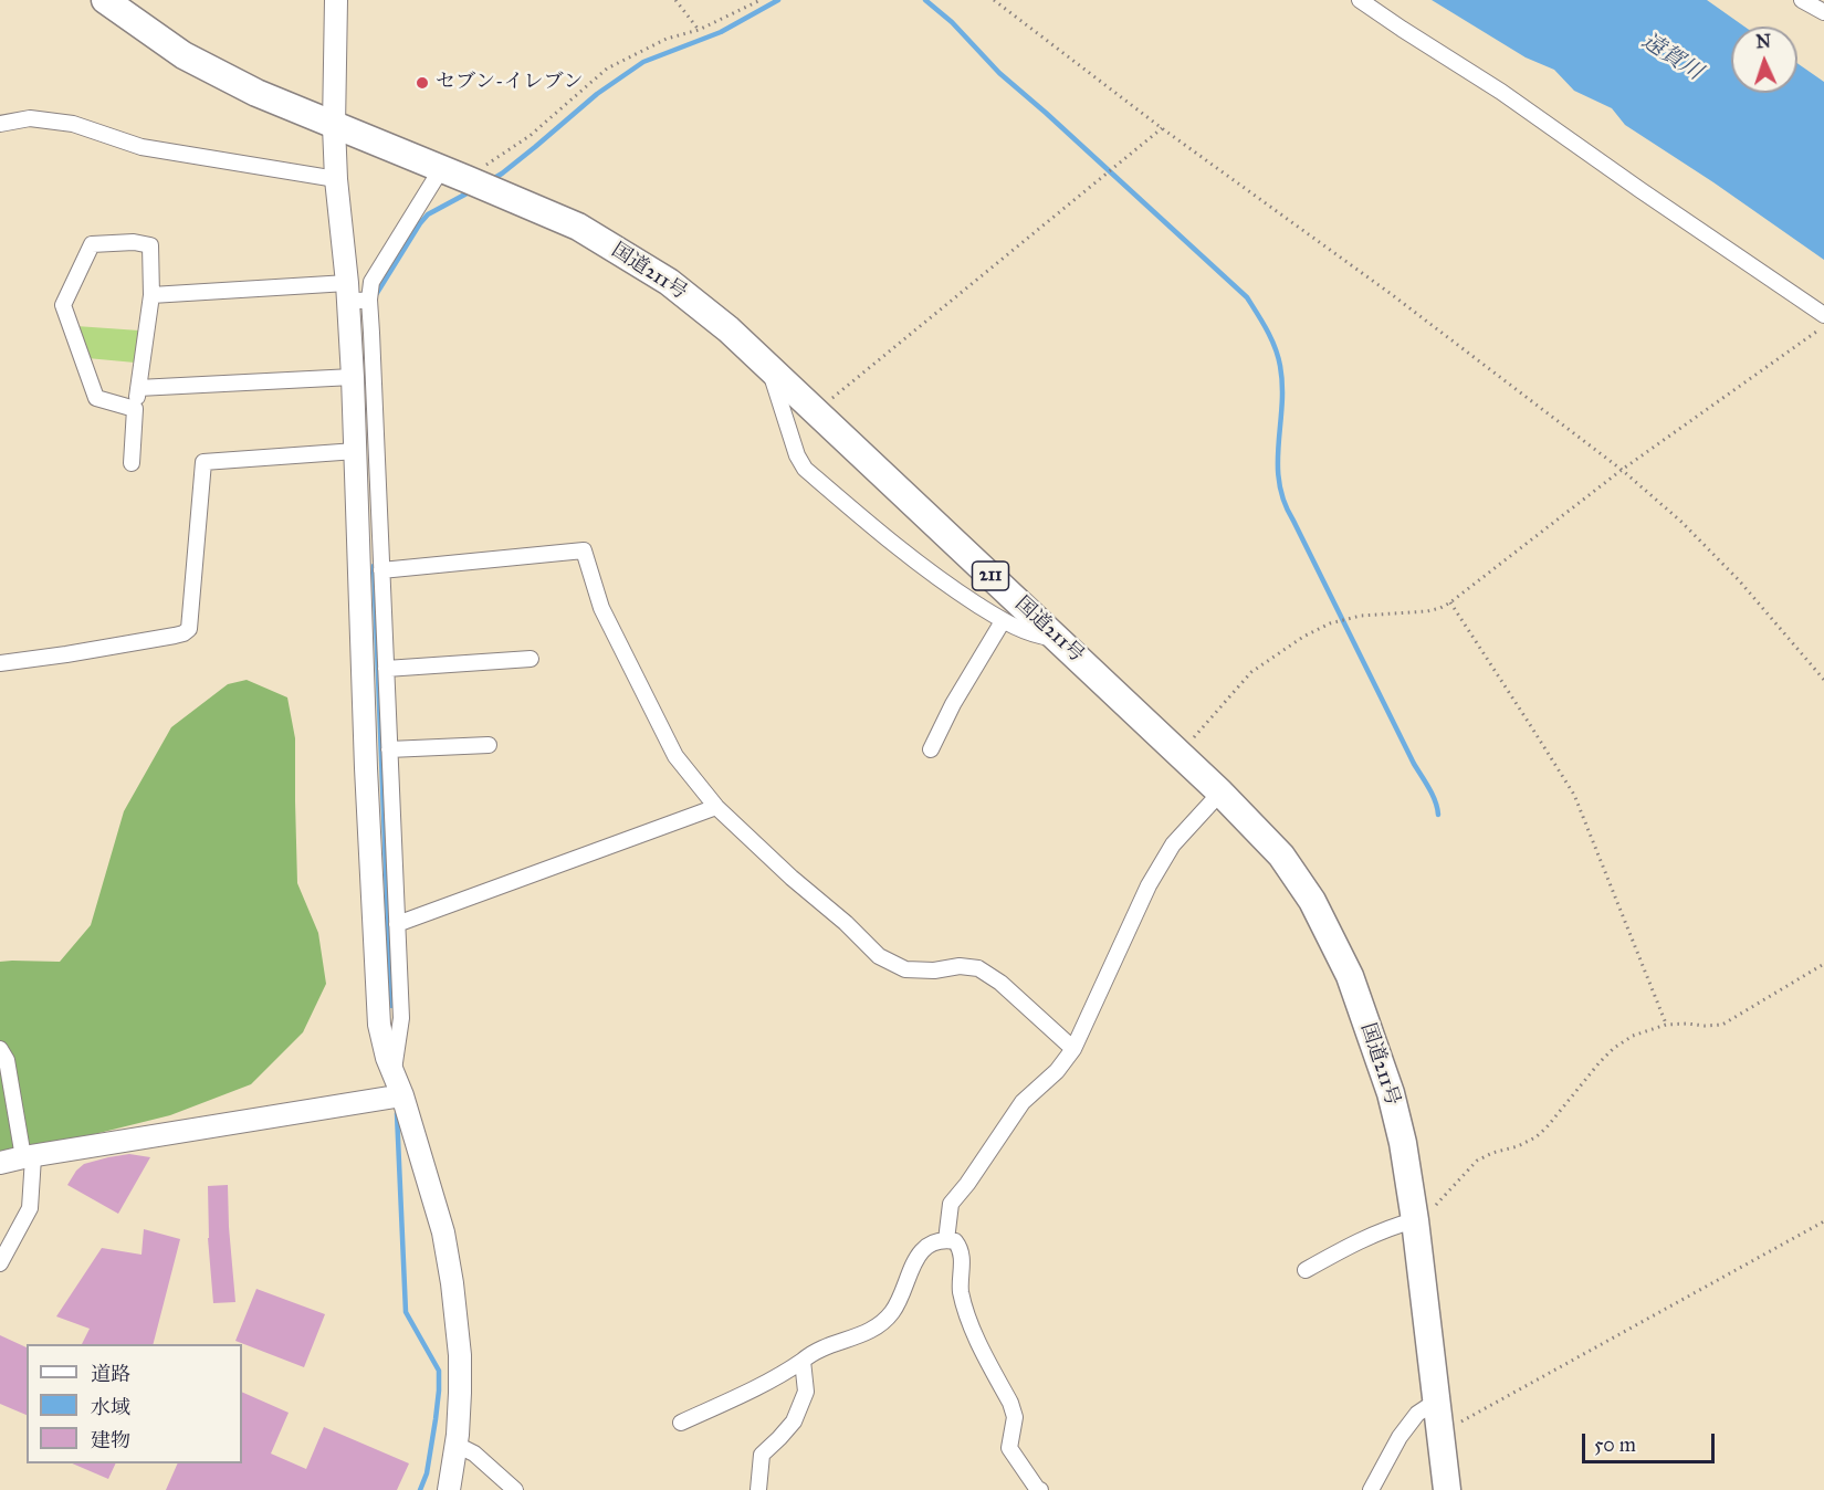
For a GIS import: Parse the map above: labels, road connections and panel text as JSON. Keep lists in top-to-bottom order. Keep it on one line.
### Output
{"streets":{"highway":["国道211号","211"]},"water":["遠賀川"],"places":["セブン-イレブン"],"legend":["道路","水域","建物"],"scale_bar":"50 m","north":"top"}
